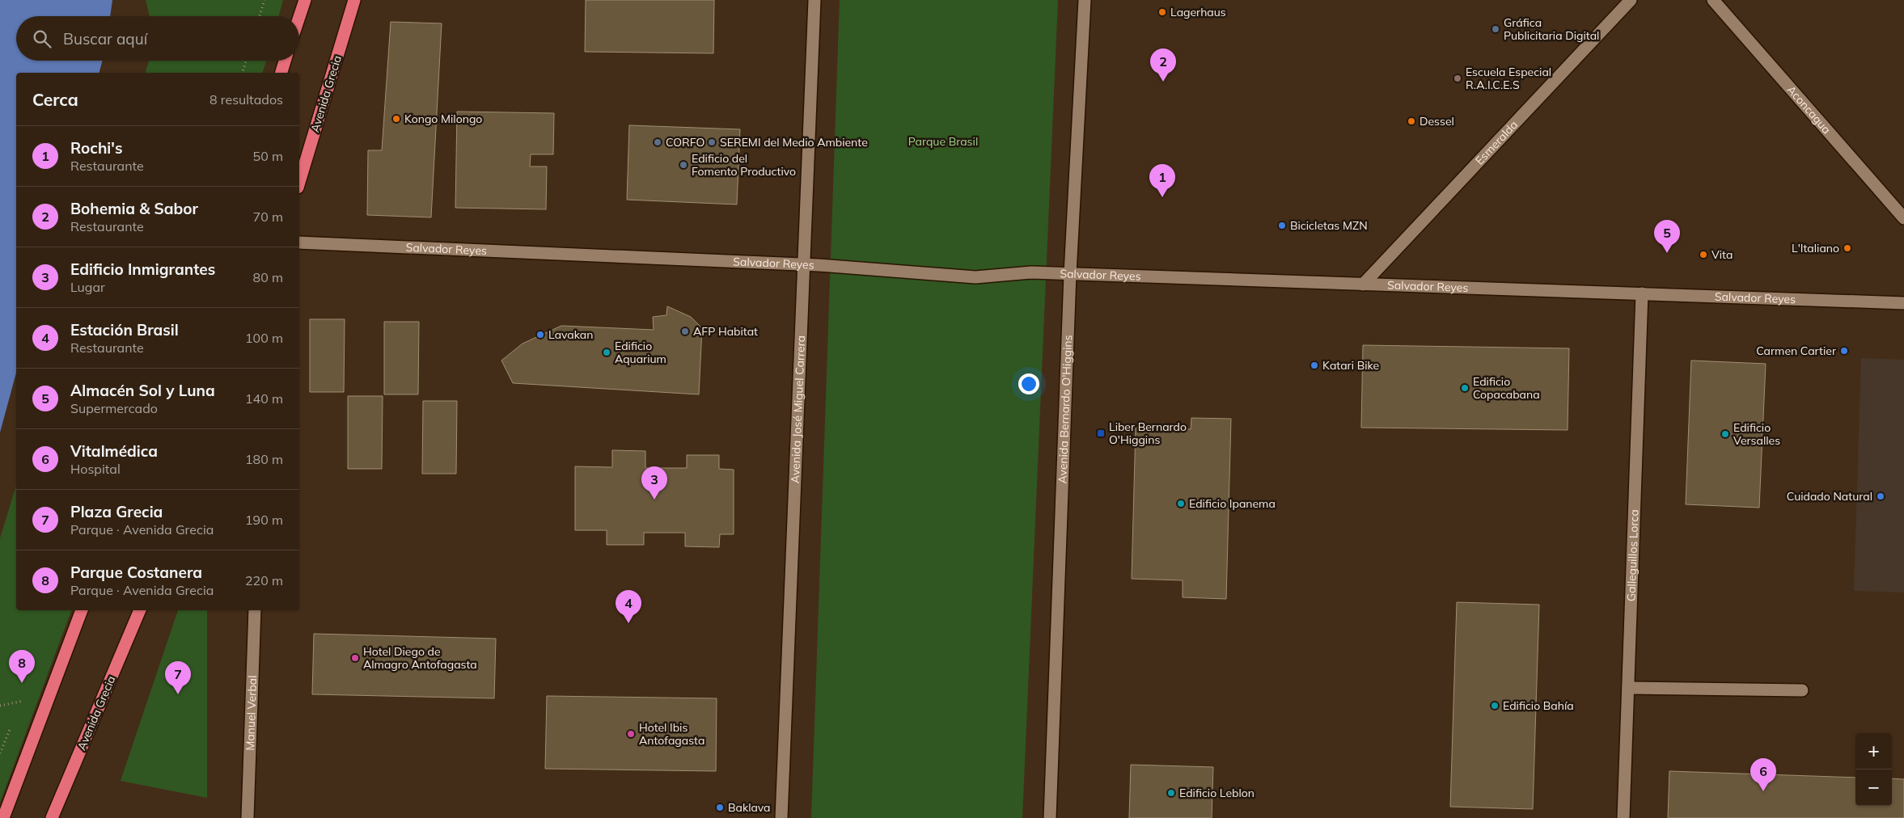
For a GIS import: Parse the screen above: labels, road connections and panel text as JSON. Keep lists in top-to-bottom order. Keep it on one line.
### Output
{"streets":{"highway":["Avenida Grecia"],"street":["Aconcagua","Esmeralda","Salvador Reyes","Avenida José Miguel Carrera","Avenida Bernardo O'Higgins","Galleguillos Lorca","Manuel Verbal"]},"crossings":[["Esmeralda","Salvador Reyes"],["Salvador Reyes","Avenida José Miguel Carrera"],["Salvador Reyes","Avenida Bernardo O'Higgins"],["Salvador Reyes","Galleguillos Lorca"]],"parks":["Parque Brasil"],"places":{"other":["Lagerhaus","Gráfica Publicitaria Digital","Escuela Especial R.A.I.C.E.S","Kongo Milongo","Dessel","CORFO","SEREMI del Medio Ambiente","Edificio del Fomento Productivo","Bicicletas MZN","L'Italiano","Vita","AFP Habitat","Lavakan","Carmen Cartier","Edificio Aquarium","Katari Bike","Edificio Copacabana","Edificio Versalles","Cuidado Natural","Edificio Ipanema","Hotel Diego de Almagro Antofagasta","Edificio Bahía","Hotel Ibis Antofagasta","Edificio Leblon","Baklava"],"transit":["Liber Bernardo O'Higgins"]},"page":{"search":"Buscar aquí","pins":["2","1","5","3","4","8","7","6"],"heading":["Cerca","8 resultados"],"list":[{"mark":"1","name":"Rochi's","note":"Restaurante","value":"50 m"},{"mark":"2","name":"Bohemia & Sabor","note":"Restaurante","value":"70 m"},{"mark":"3","name":"Edificio Inmigrantes","note":"Lugar","value":"80 m"},{"mark":"4","name":"Estación Brasil","note":"Restaurante","value":"100 m"},{"mark":"5","name":"Almacén Sol y Luna","note":"Supermercado","value":"140 m"},{"mark":"6","name":"Vitalmédica","note":"Hospital","value":"180 m"},{"mark":"7","name":"Plaza Grecia","note":"Parque · Avenida Grecia","value":"190 m"},{"mark":"8","name":"Parque Costanera","note":"Parque · Avenida Grecia","value":"220 m"}],"map_buttons":["+","−"]}}
